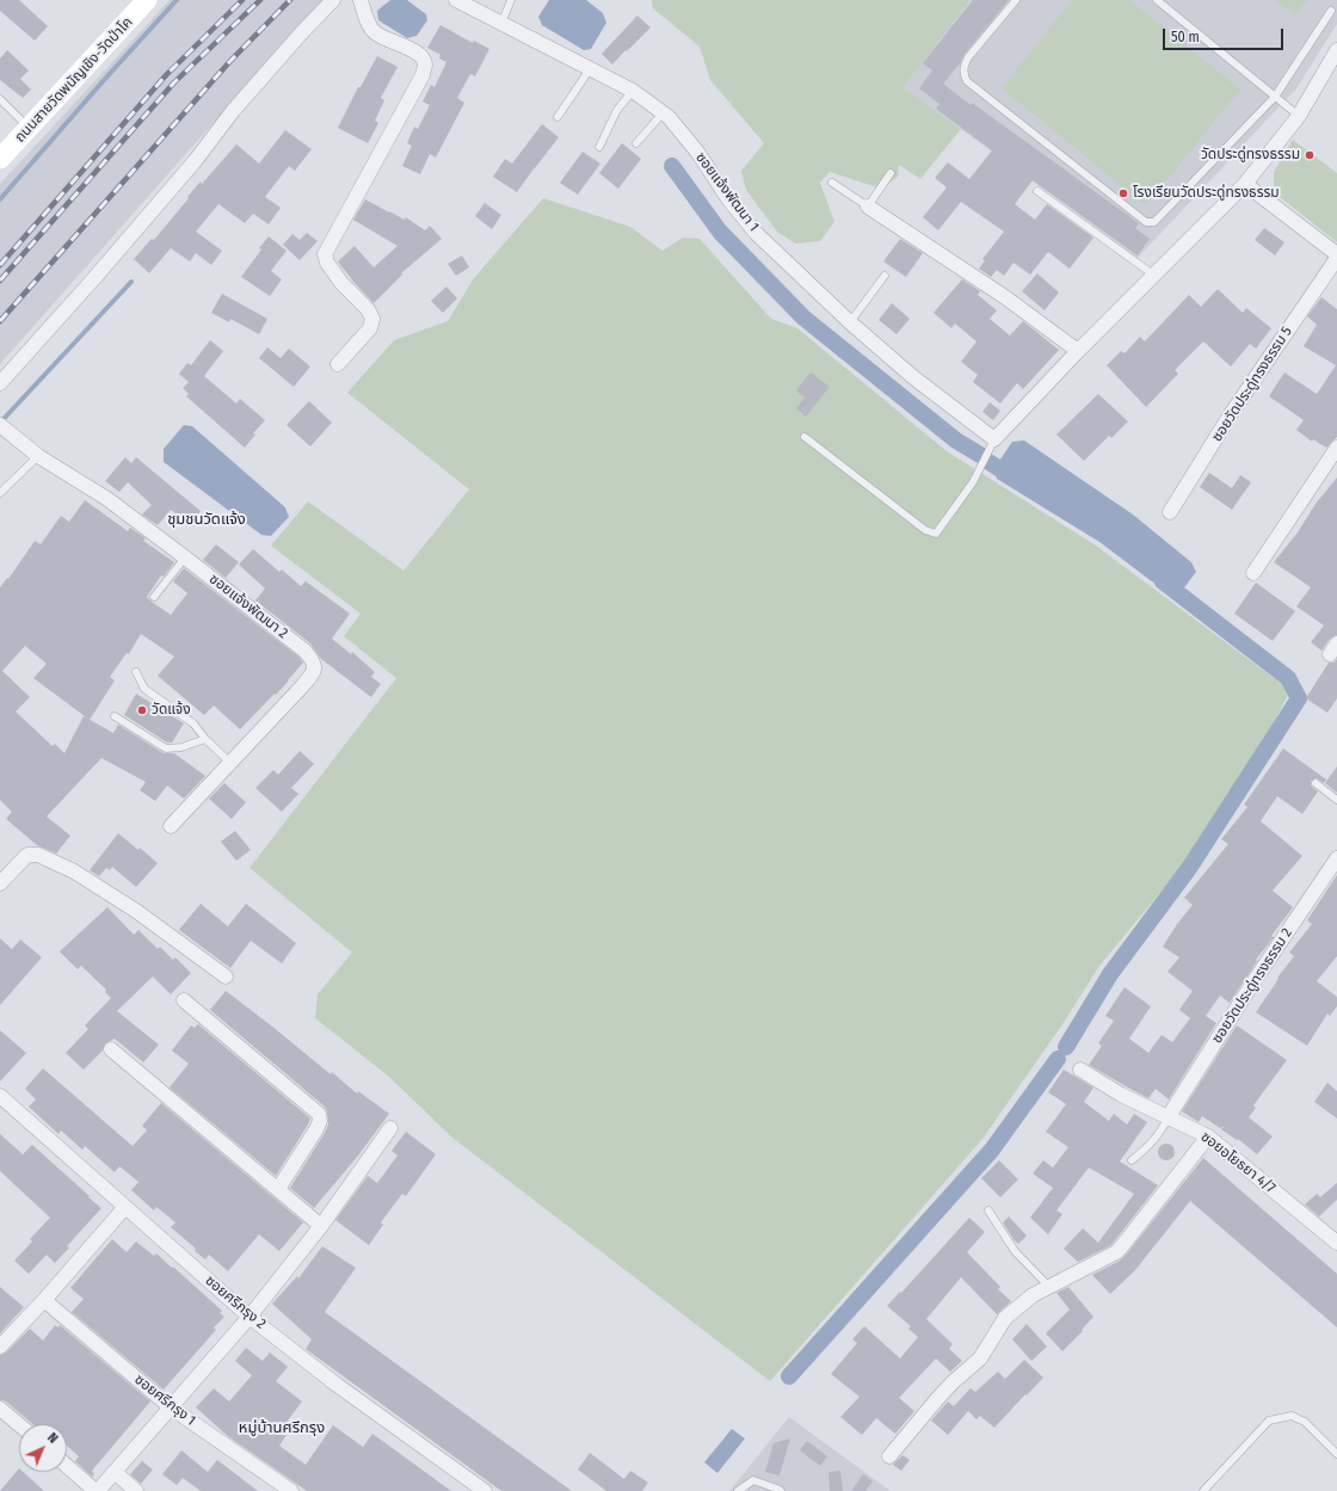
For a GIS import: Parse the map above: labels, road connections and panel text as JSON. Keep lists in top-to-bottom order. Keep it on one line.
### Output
{"streets":{"main road":["ถนนสายวัดพนัญเชิง-วัดป่าโค"],"street":["ซอยแจ้งพัฒนา 1","ซอยวัดประดู่ทรงธรรม 5","ซอยแจ้งพัฒนา 2","ซอยวัดประดู่ทรงธรรม 2","ซอยอโยธยา 4/7","ซอยศรีกรุง 2","ซอยศรีกรุง 1"]},"crossings":[["ซอยวัดประดู่ทรงธรรม 2","ซอยอโยธยา 4/7"]],"districts":["ชุมชนวัดแจ้ง","หมู่บ้านศรีกรุง"],"places":["วัดประดู่ทรงธรรม","โรงเรียนวัดประดู่ทรงธรรม","วัดแจ้ง"],"scale_bar":"50 m","north":"top right"}
